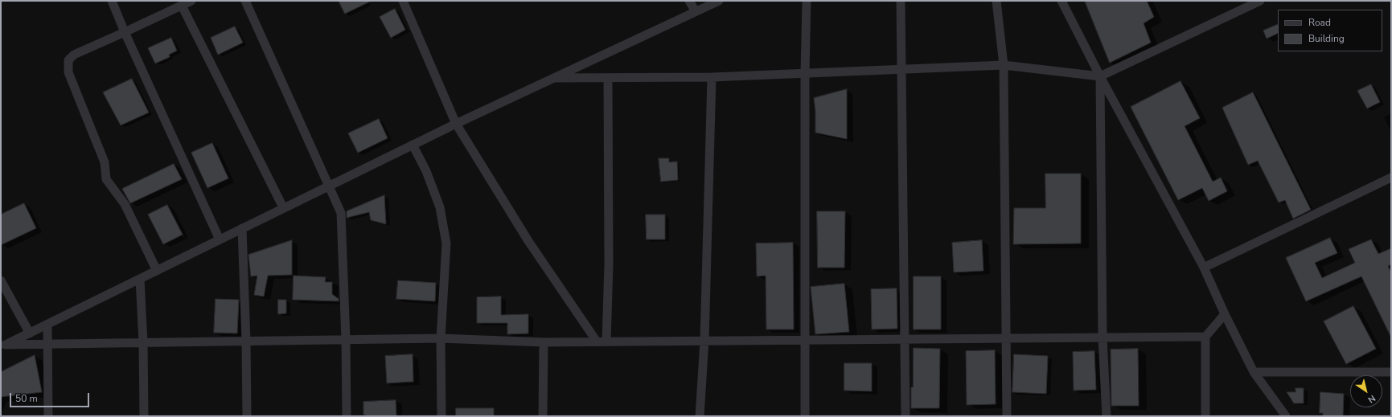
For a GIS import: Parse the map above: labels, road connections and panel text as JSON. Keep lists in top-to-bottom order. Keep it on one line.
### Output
{"legend":["Road","Building"],"scale_bar":"50 m","north":"bottom right"}
